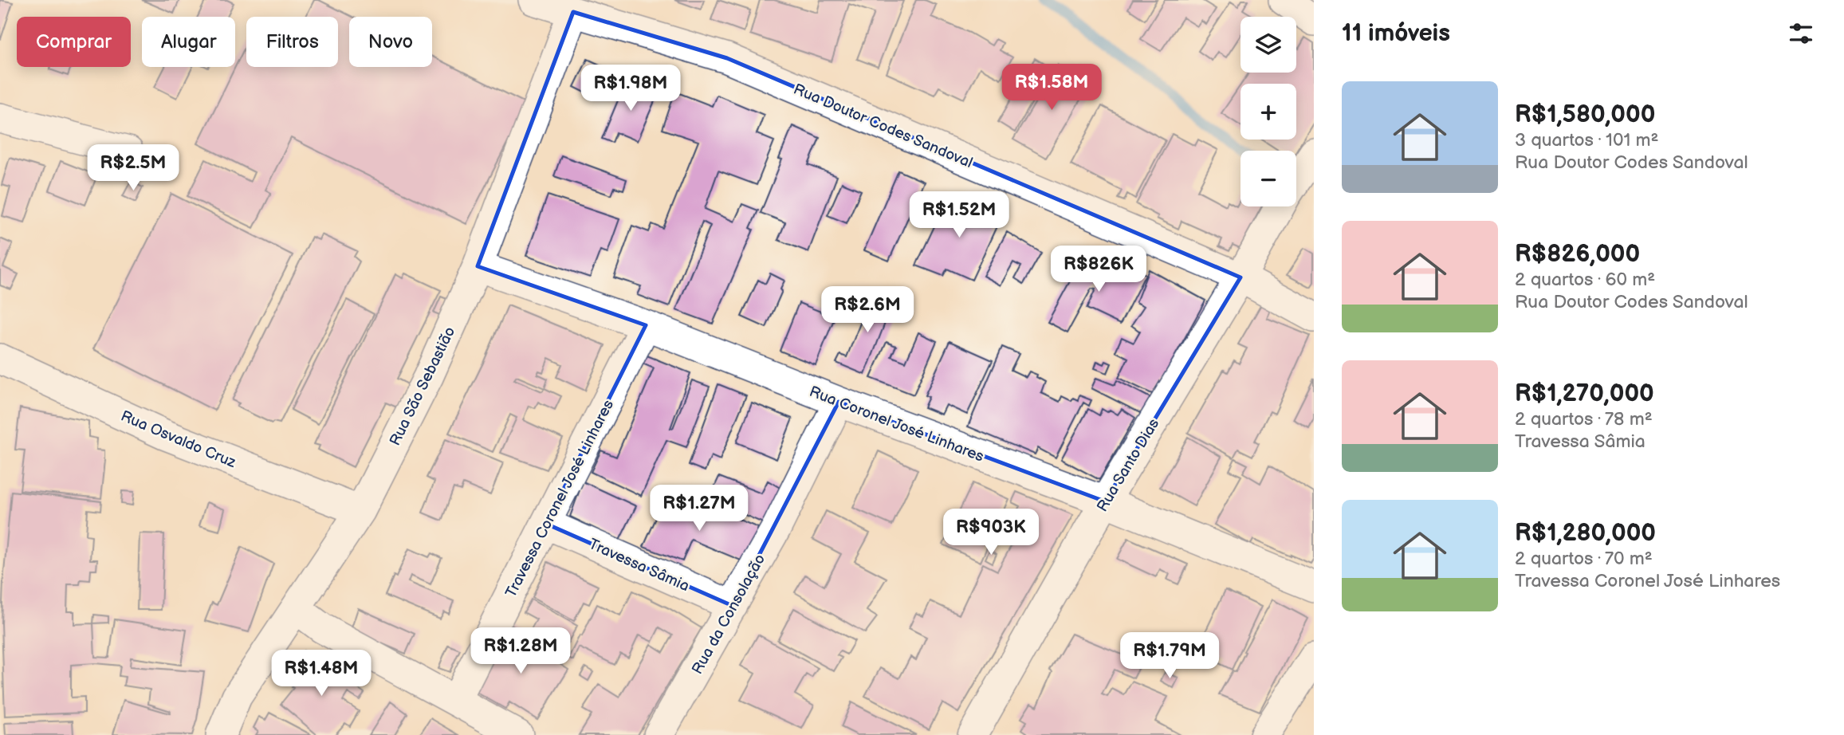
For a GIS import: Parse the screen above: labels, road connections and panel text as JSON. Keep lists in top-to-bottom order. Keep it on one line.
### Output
{"streets":{"street":["Rua Doutor Codes Sandoval","Rua São Sebastião","Rua Coronel José Linhares","Rua Osvaldo Cruz","Rua Santo Dias","Travessa Coronel José Linhares","Travessa Sâmia","Rua da Consolação"]},"crossings":[["Rua Doutor Codes Sandoval","Rua São Sebastião"],["Rua Doutor Codes Sandoval","Rua Santo Dias"],["Rua São Sebastião","Rua Coronel José Linhares"],["Rua São Sebastião","Rua Osvaldo Cruz"],["Rua Coronel José Linhares","Rua Santo Dias"],["Rua Coronel José Linhares","Travessa Coronel José Linhares"],["Rua Coronel José Linhares","Rua da Consolação"],["Travessa Coronel José Linhares","Travessa Sâmia"],["Travessa Sâmia","Rua da Consolação"]],"page":{"heading":"11 imóveis","map_buttons":["+","−"],"chip":["Comprar","Alugar","Filtros","Novo"],"price":["R$1.58M","R$1.98M","R$2.5M","R$1.52M","R$826K","R$2.6M","R$1.27M","R$903K","R$1.28M","R$1.79M","R$1.48M"],"list":[{"name":"R$1,580,000","note":"3 quartos · 101 m² · Rua Doutor Codes Sandoval"},{"name":"R$826,000","note":"2 quartos · 60 m² · Rua Doutor Codes Sandoval"},{"name":"R$1,270,000","note":"2 quartos · 78 m² · Travessa Sâmia"},{"name":"R$1,280,000","note":"2 quartos · 70 m² · Travessa Coronel José Linhares"}]}}
